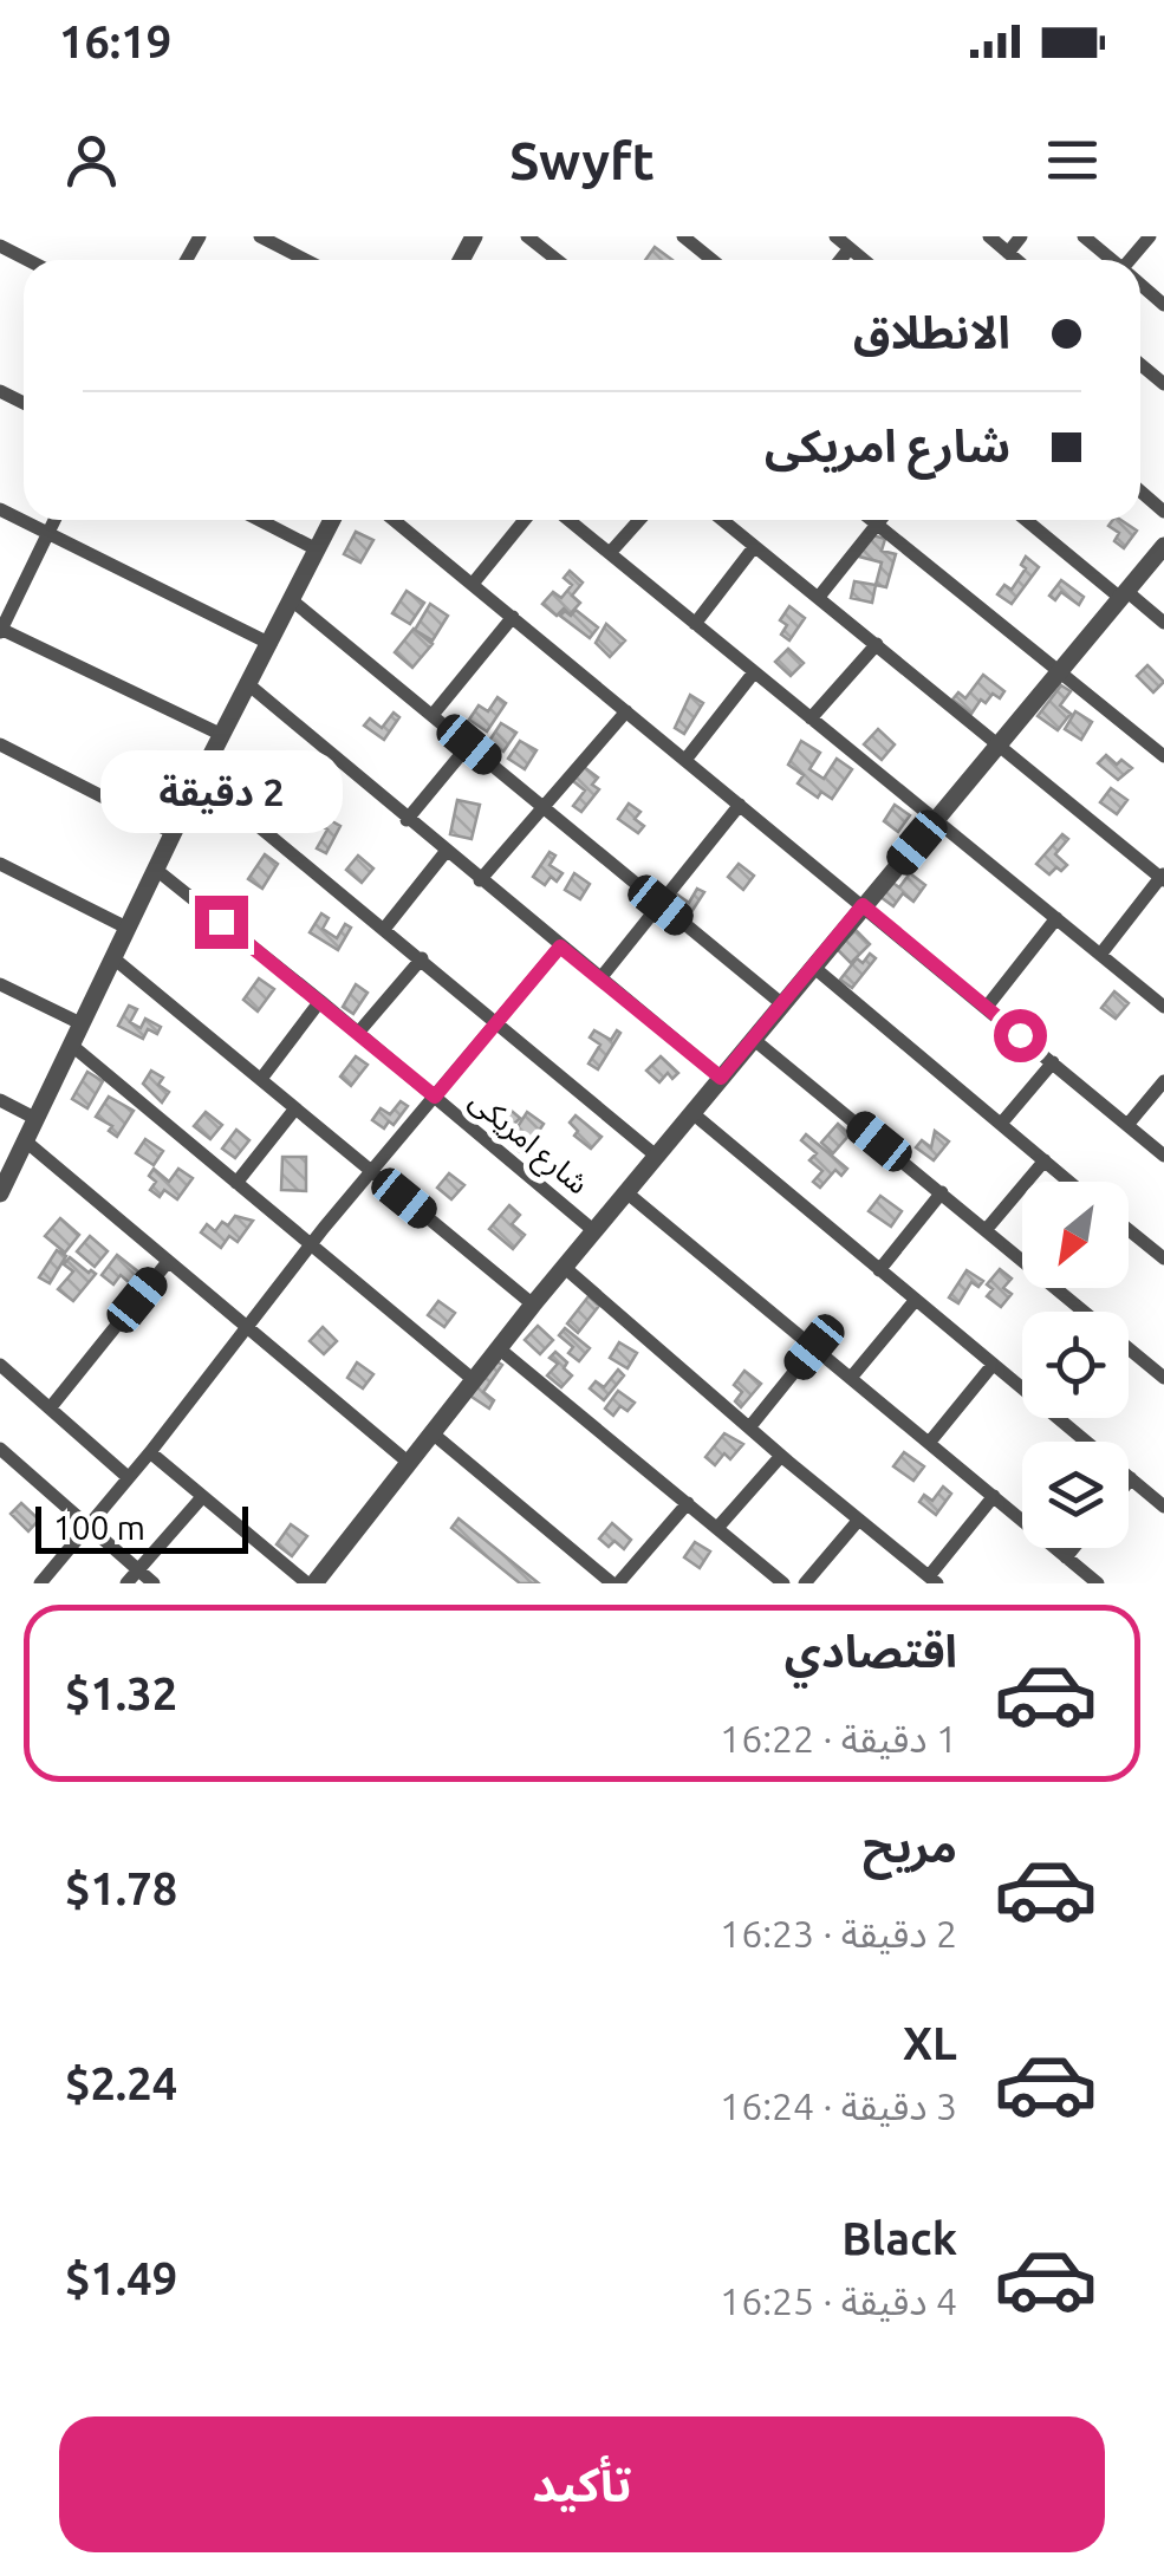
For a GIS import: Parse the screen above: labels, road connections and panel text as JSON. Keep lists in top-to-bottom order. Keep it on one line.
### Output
{"streets":{"street":["شارع امريكى"]},"scale_bar":"100 m","north":"bottom left","page":{"status":"16:19","header":"Swyft","banner":["الانطلاق","شارع امريكى"],"bubble":"2 دقيقة","scale":"100 m","list":[{"name":"اقتصادي","note":"1 دقيقة · 16:22","value":"$1.32"},{"name":"مريح","note":"2 دقيقة · 16:23","value":"$1.78"},{"name":"XL","note":"3 دقيقة · 16:24","value":"$2.24"},{"name":"Black","note":"4 دقيقة · 16:25","value":"$1.49"}],"buttons":"تأكيد"}}
